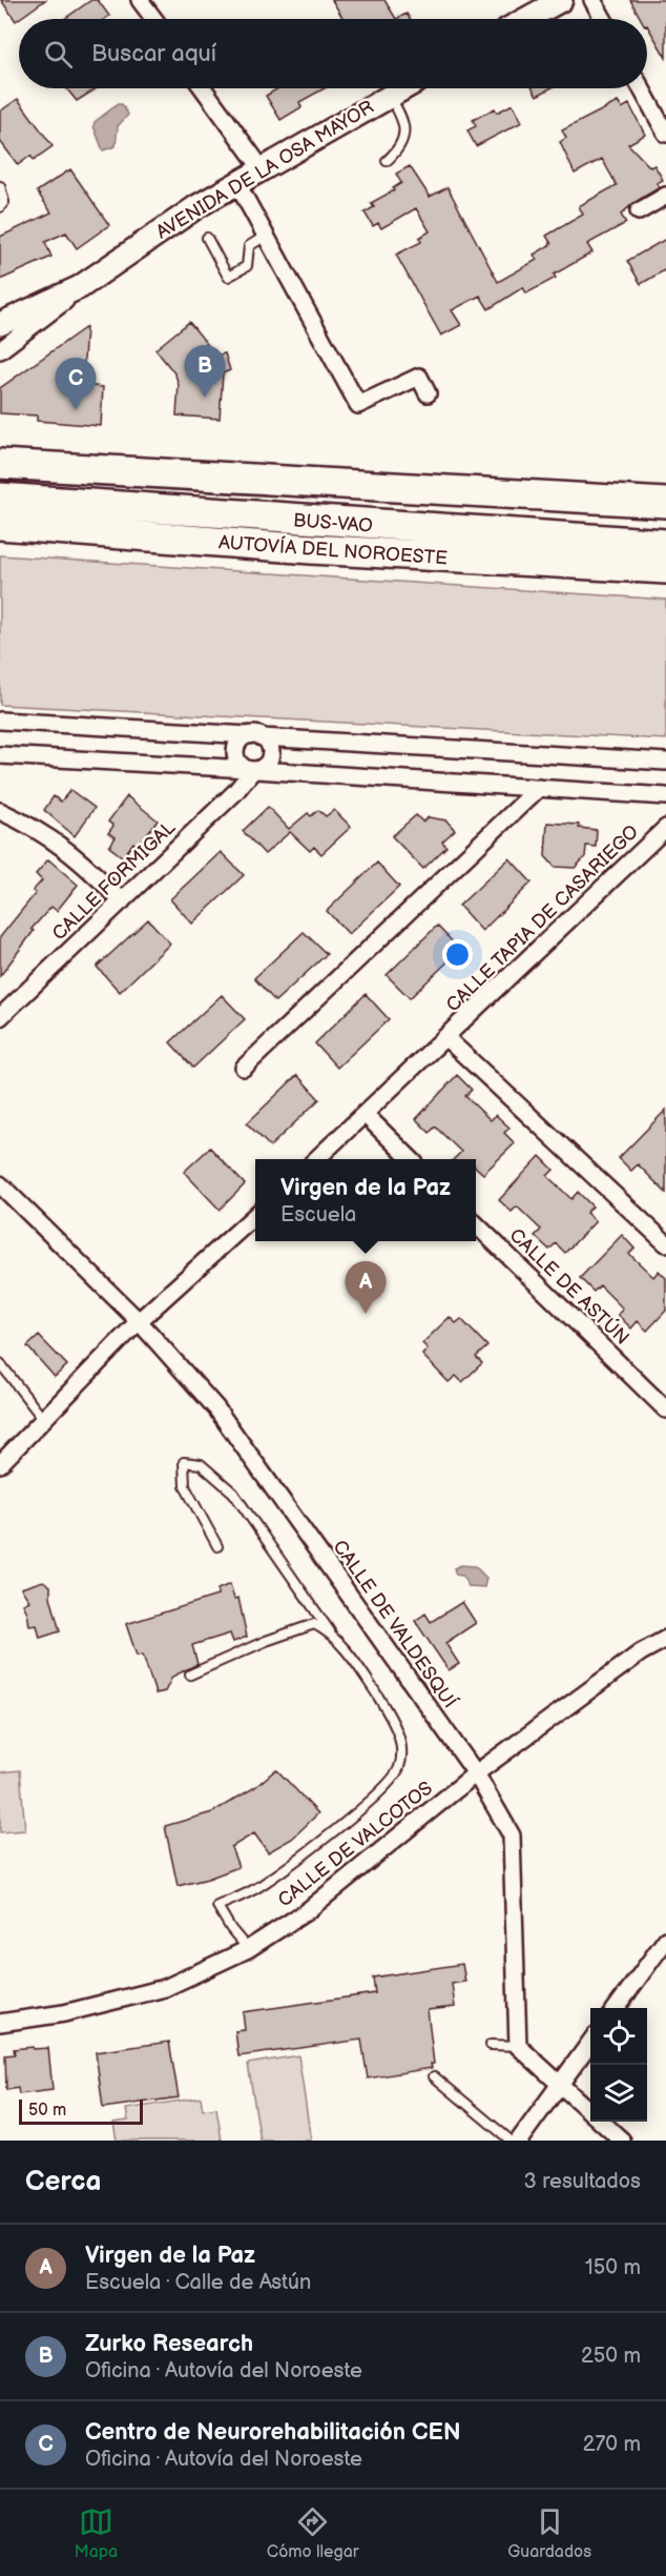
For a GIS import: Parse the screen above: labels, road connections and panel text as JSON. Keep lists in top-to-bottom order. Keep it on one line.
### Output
{"streets":{"highway":["BUS-VAO","AUTOVÍA DEL NOROESTE"],"street":["AVENIDA DE LA OSA MAYOR","CALLE FORMIGAL","CALLE TAPIA DE CASARIEGO","CALLE DE ASTÚN","CALLE DE VALDESQUÍ","CALLE DE VALCOTOS"]},"crossings":[["CALLE DE VALDESQUÍ","CALLE DE VALCOTOS"]],"scale_bar":"50 m","page":{"search":"Buscar aquí","pins":["B","C","A"],"popup":["Virgen de la Paz","Escuela"],"scale":"50 m","heading":["Cerca","3 resultados"],"list":[{"mark":"A","name":"Virgen de la Paz","note":"Escuela · Calle de Astún","value":"150 m"},{"mark":"B","name":"Zurko Research","note":"Oficina · Autovía del Noroeste","value":"250 m"},{"mark":"C","name":"Centro de Neurorehabilitación CEN","note":"Oficina · Autovía del Noroeste","value":"270 m"}],"nav":["Mapa","Cómo llegar","Guardados"]}}
